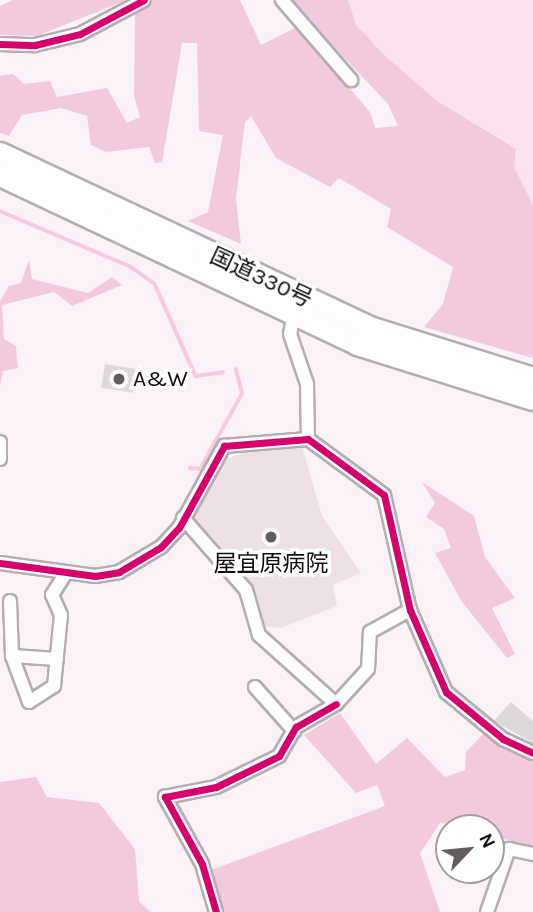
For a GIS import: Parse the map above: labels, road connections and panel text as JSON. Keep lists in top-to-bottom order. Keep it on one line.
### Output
{"streets":{"highway":["国道330号"]},"places":["A&W","屋宜原病院"],"north":"top right"}
